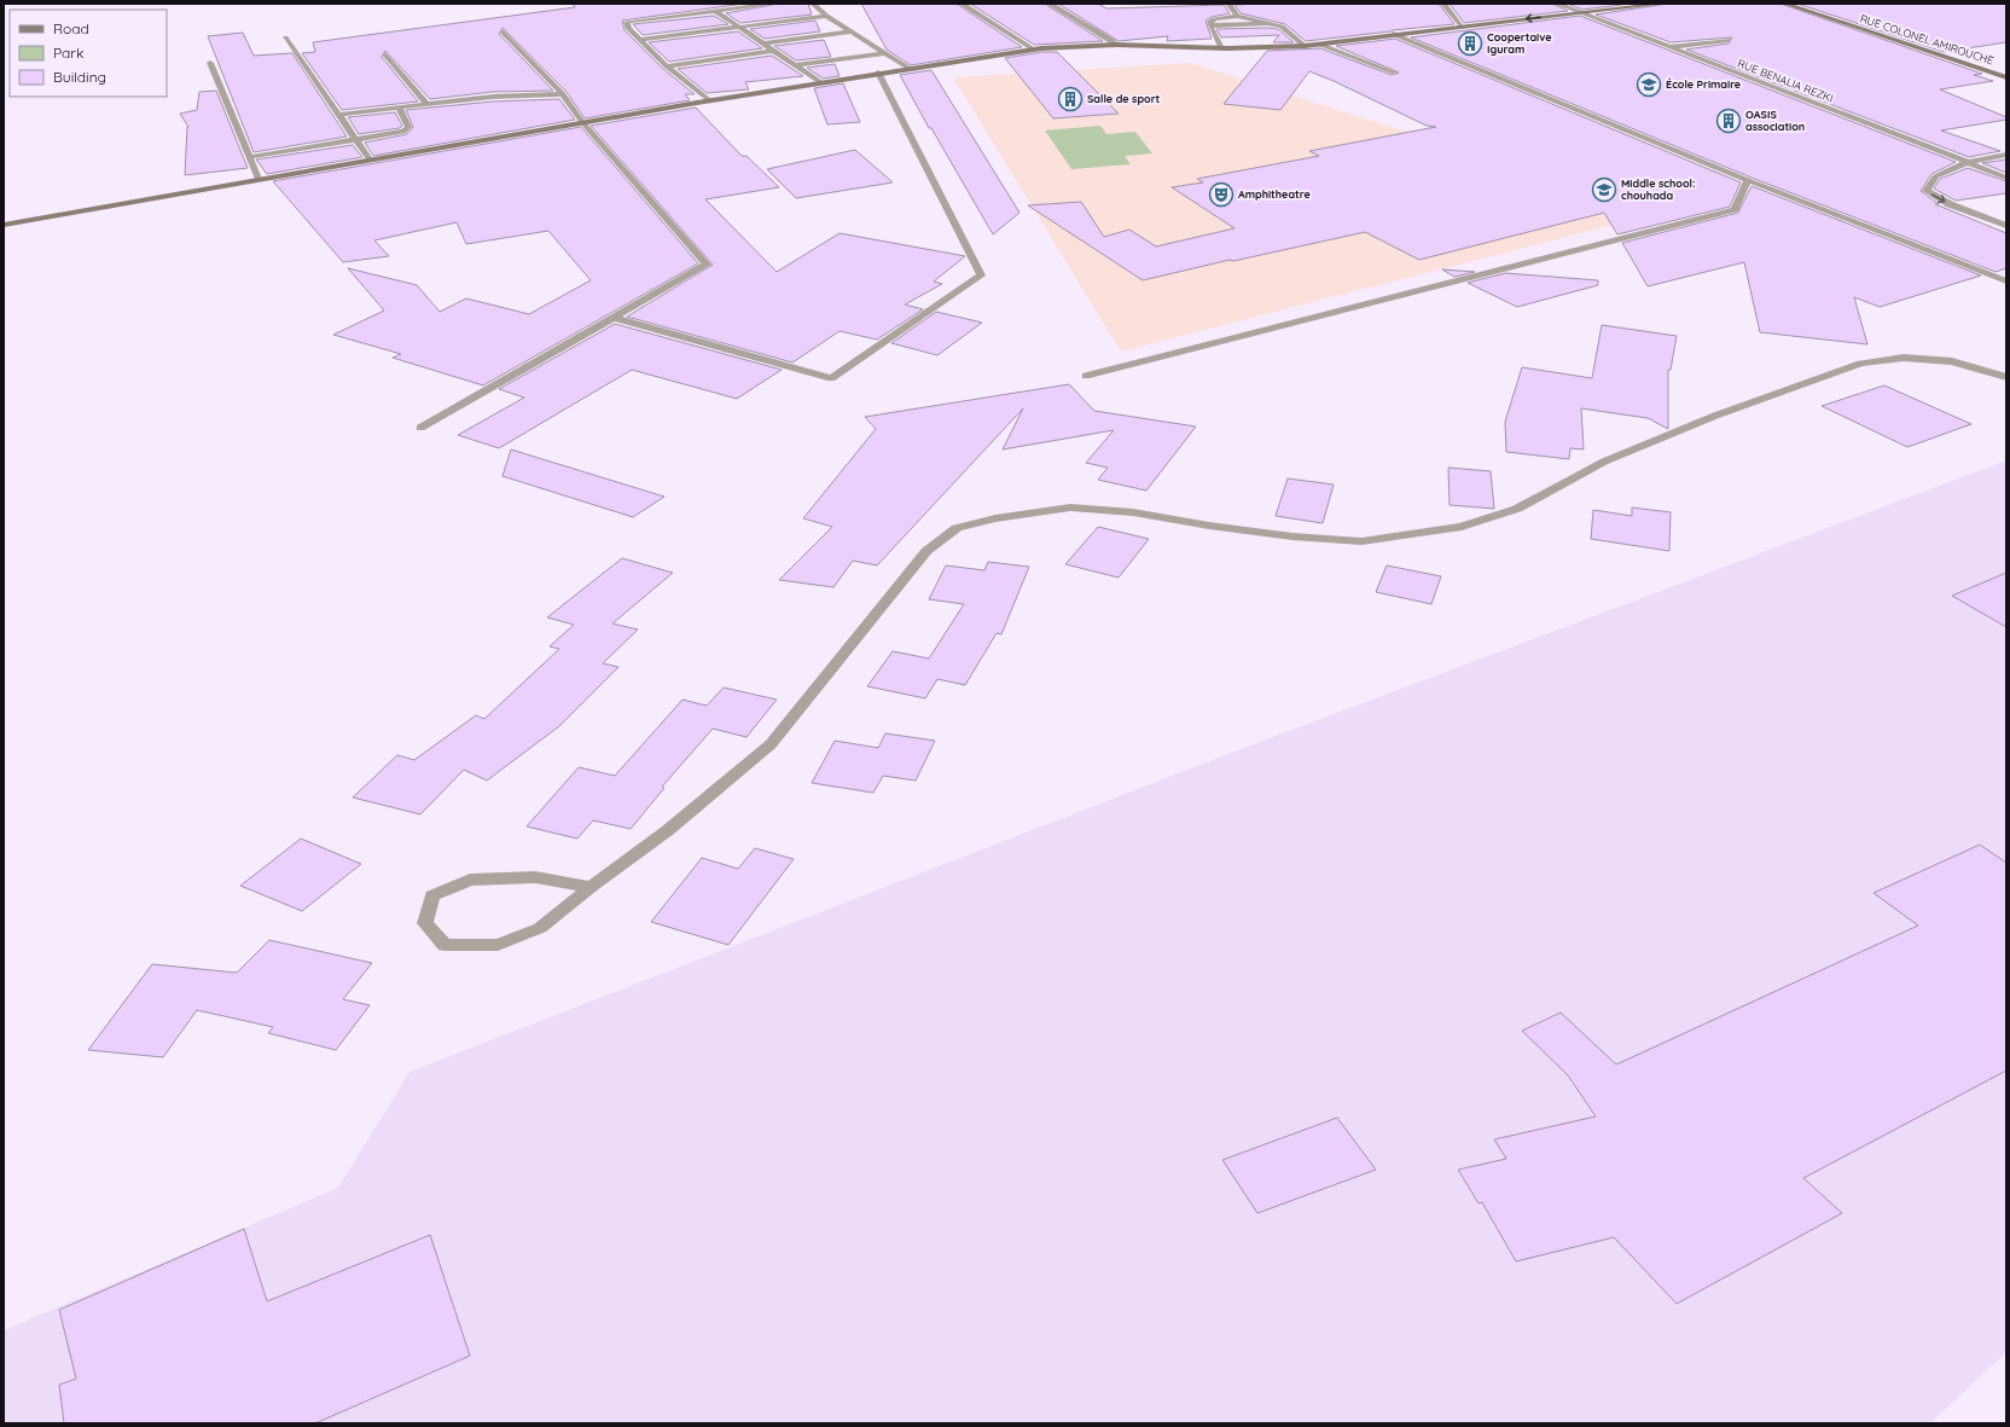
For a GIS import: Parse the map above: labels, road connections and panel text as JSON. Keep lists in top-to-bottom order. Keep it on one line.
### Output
{"streets":{"main road":["RUE COLONEL AMIROUCHE"],"street":["RUE BENALIA REZKI"]},"places":{"building":["Coopertaive Iguram","Salle de sport","OASIS association"],"school or university":["École Primaire","Middle school: chouhada"],"theatre":["Amphitheatre"]},"legend":["Road","Park","Building"]}
